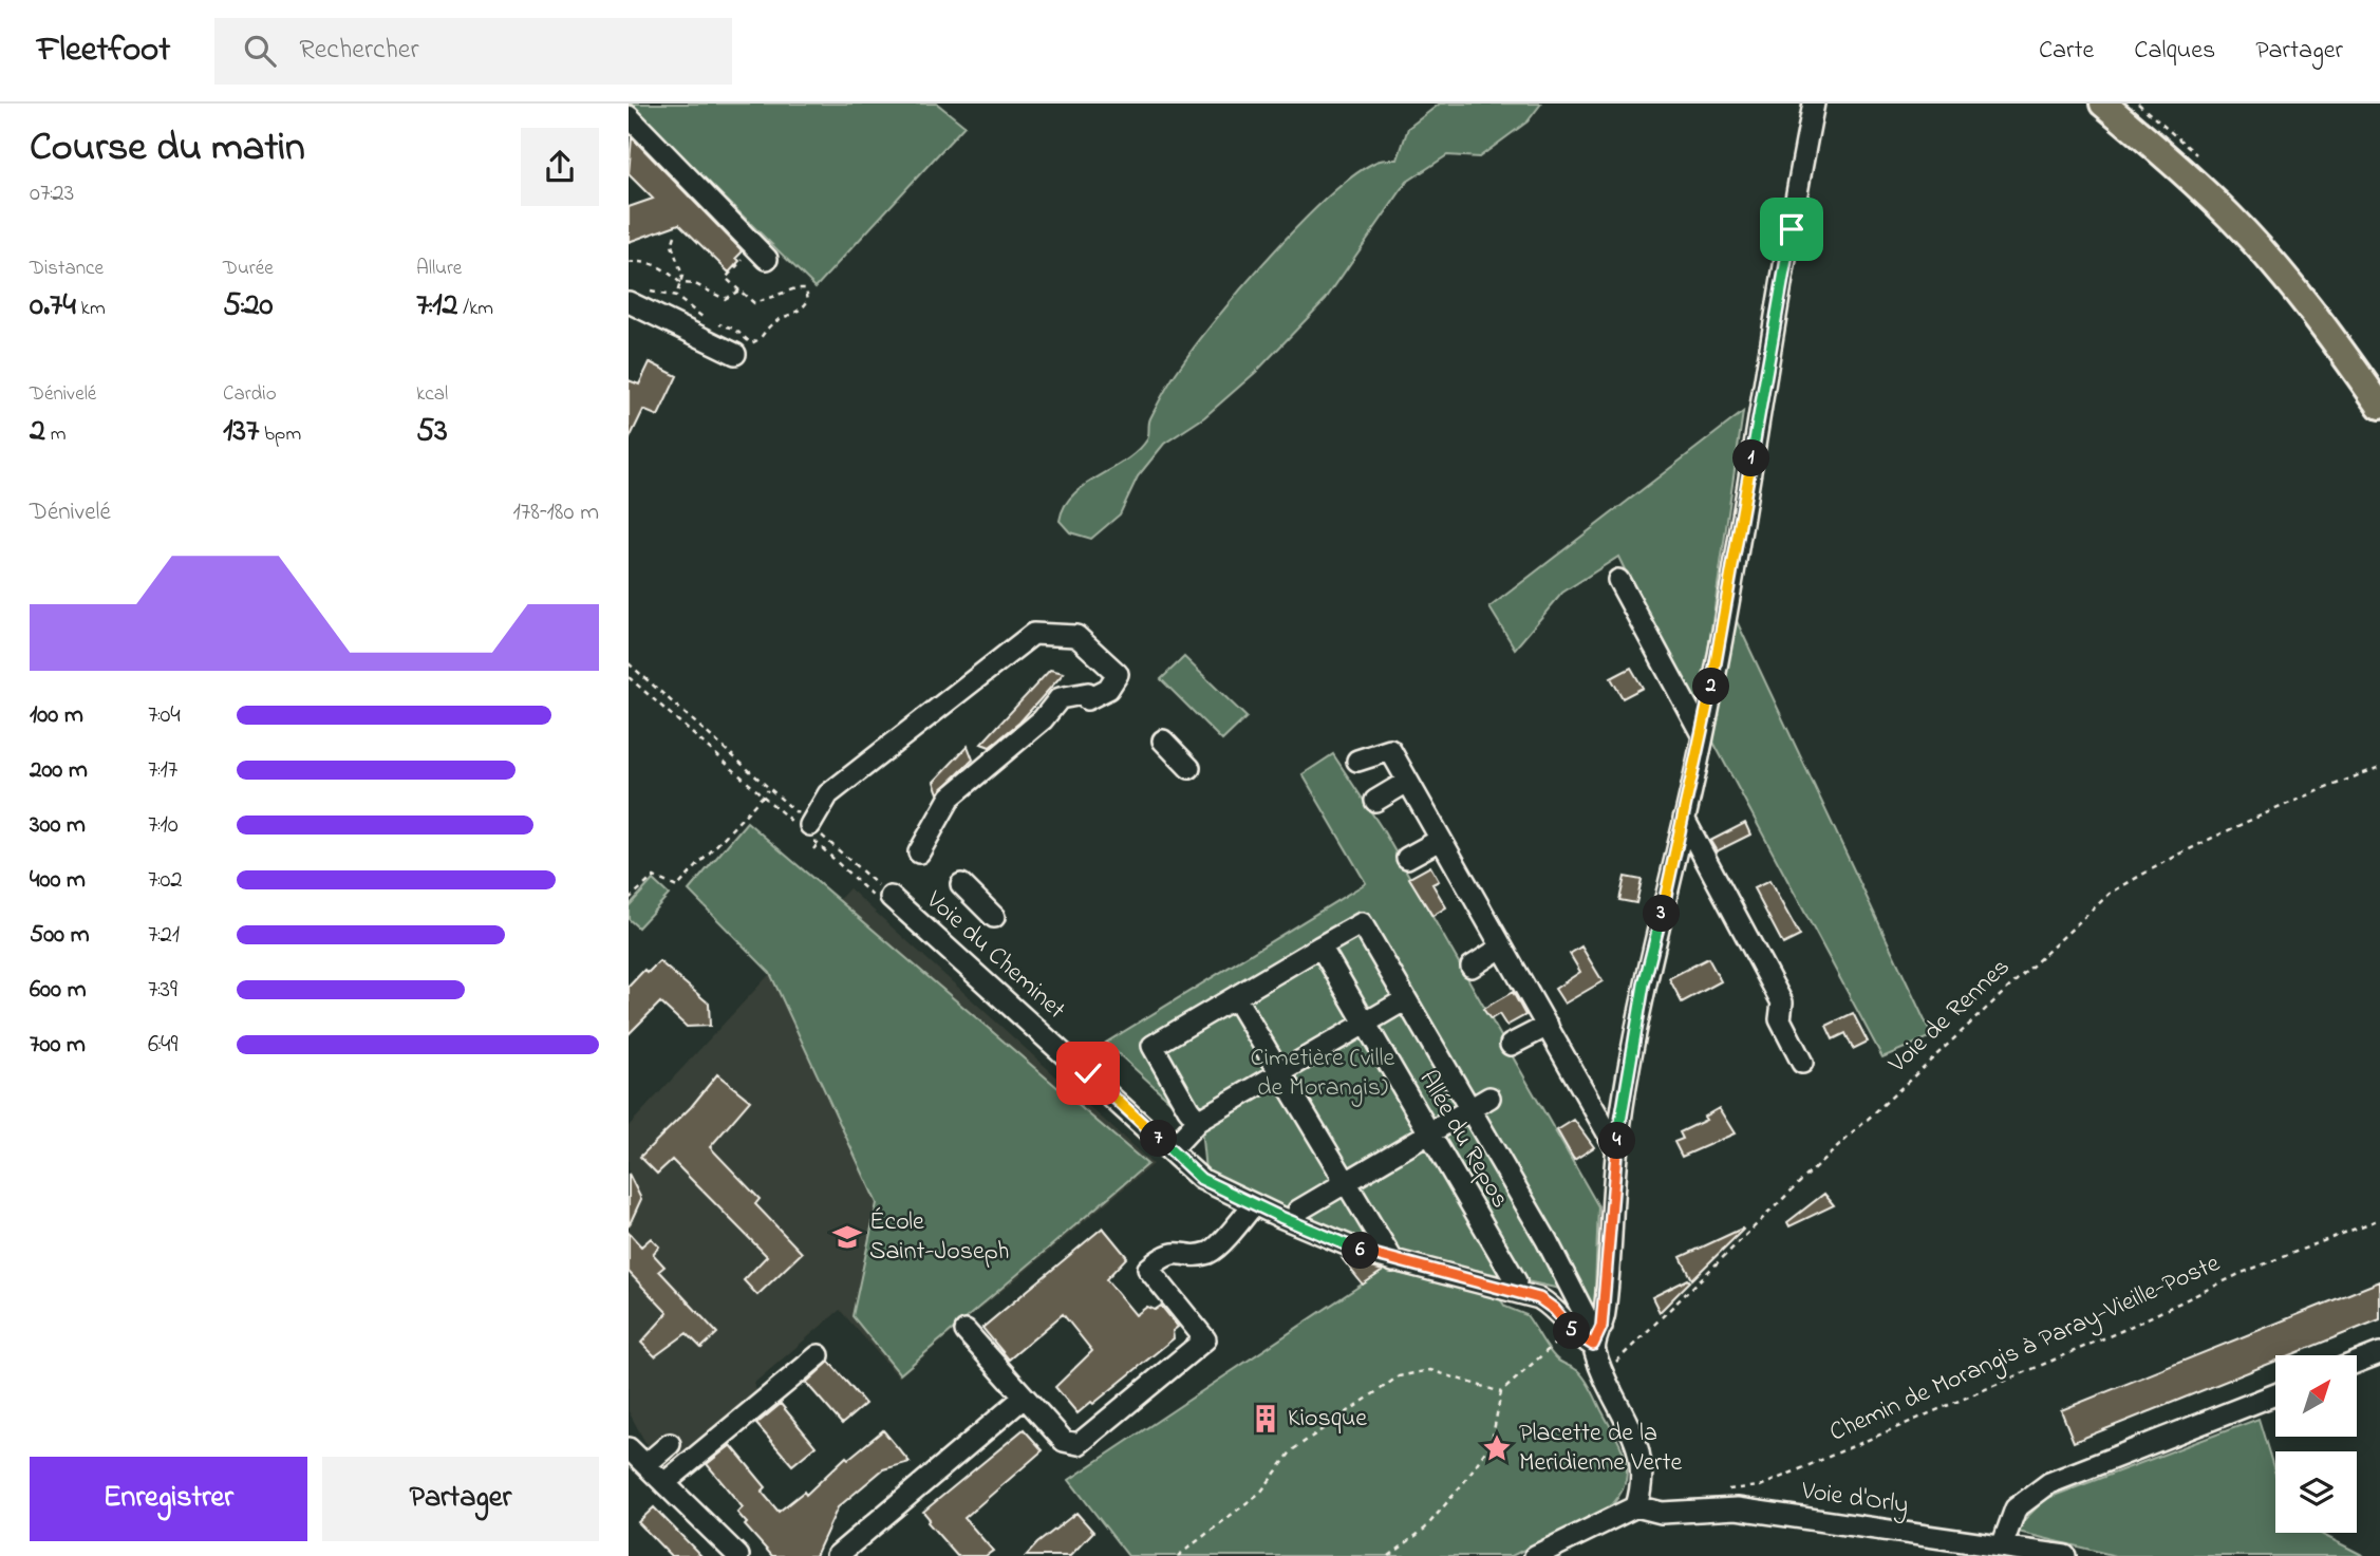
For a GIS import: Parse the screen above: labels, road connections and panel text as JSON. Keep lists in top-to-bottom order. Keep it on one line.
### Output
{"streets":{"street":["Voie du Cheminet","Allée du Repos","Voie d'Orly"],"path":["Voie de Rennes","Chemin de Morangis à Paray-Vieille-Poste"]},"crossings":[["Voie du Cheminet","Allée du Repos"]],"parks":["Cimetière (ville de Morangis)"],"places":{"school or university":["École Saint-Joseph"],"building":["Kiosque"],"place":["Placette de la Meridienne Verte"]},"north":"top right","page":{"header":"Fleetfoot","search":"Rechercher","nav":["Carte","Calques","Partager"],"heading":["Course du matin","07:23"],"stats":[["Distance","0.74 km"],["Durée","5:20"],["Allure","7:12 /km"],["Dénivelé","2 m"],["Cardio","137 bpm"],["kcal","53"]],"pins":["1","2","3","7","4","6","5"],"chart":["Dénivelé","178–180 m"],"list":[{"name":"100 m","note":"7:04"},{"name":"200 m","note":"7:17"},{"name":"300 m","note":"7:10"},{"name":"400 m","note":"7:02"},{"name":"500 m","note":"7:21"},{"name":"600 m","note":"7:39"},{"name":"700 m","note":"6:49"}],"buttons":["Enregistrer","Partager"]}}
